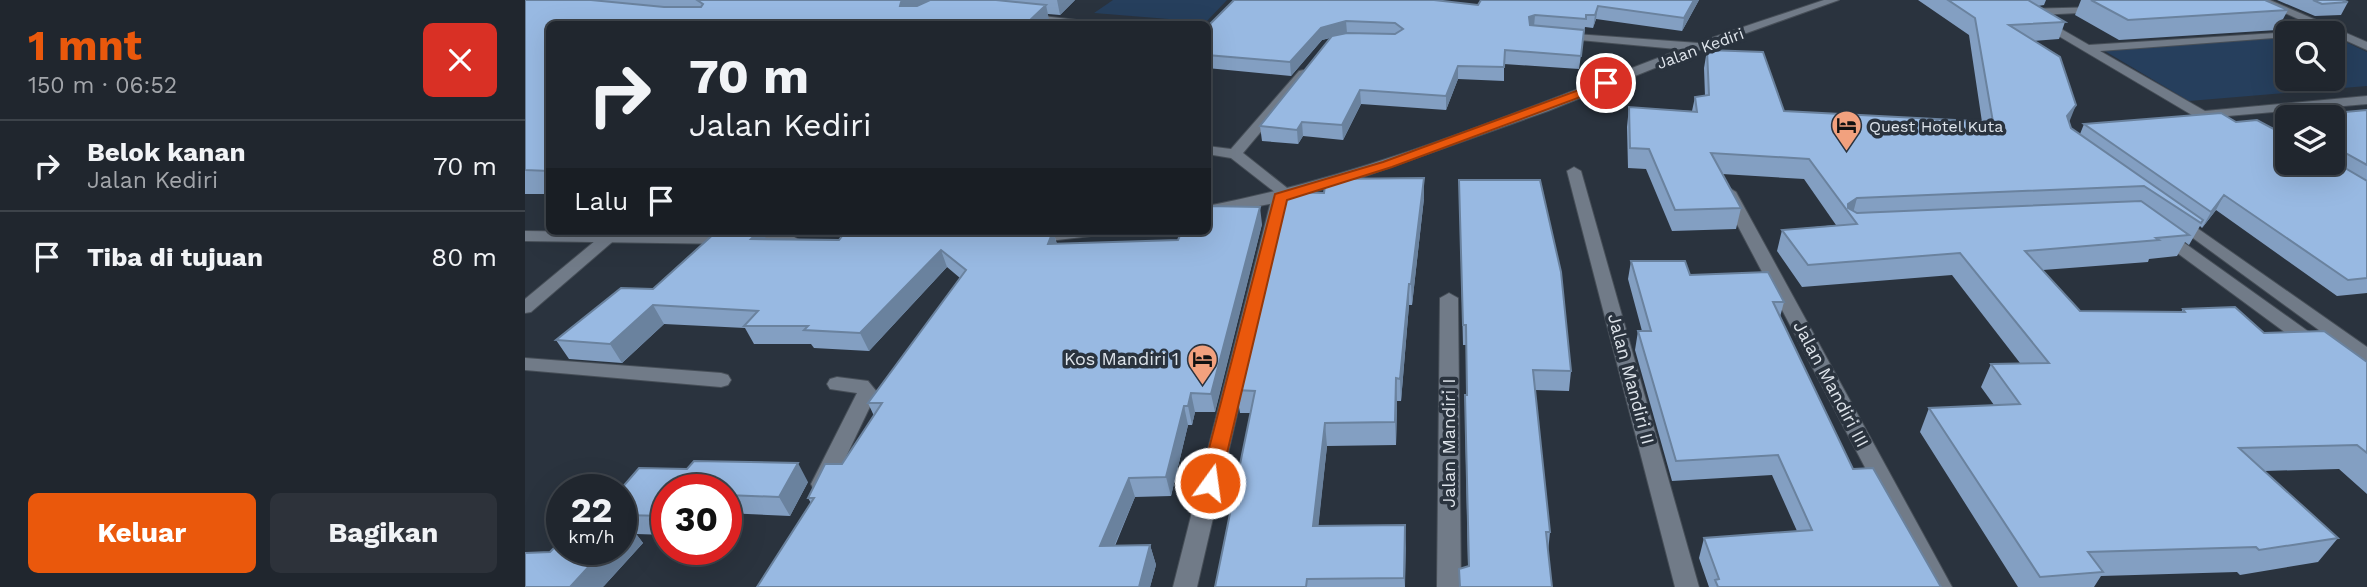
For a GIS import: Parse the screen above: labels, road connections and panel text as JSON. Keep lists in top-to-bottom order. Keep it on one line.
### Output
{"streets":{"street":["Jalan Kediri","Jalan Mandiri II","Jalan Mandiri III","Jalan Mandiri I"]},"places":{"hotel":["Quest Hotel Kuta","Kos Mandiri 1"]},"page":{"heading":["1 mnt","150 m · 06:52"],"turn":["70 m","Jalan Kediri"],"list":[{"name":"Belok kanan","note":"Jalan Kediri","value":"70 m"},{"name":"Tiba di tujuan","value":"80 m"}],"then":"Lalu","speed":"22 km/h","limit":"30","buttons":["Keluar","Bagikan"]}}
